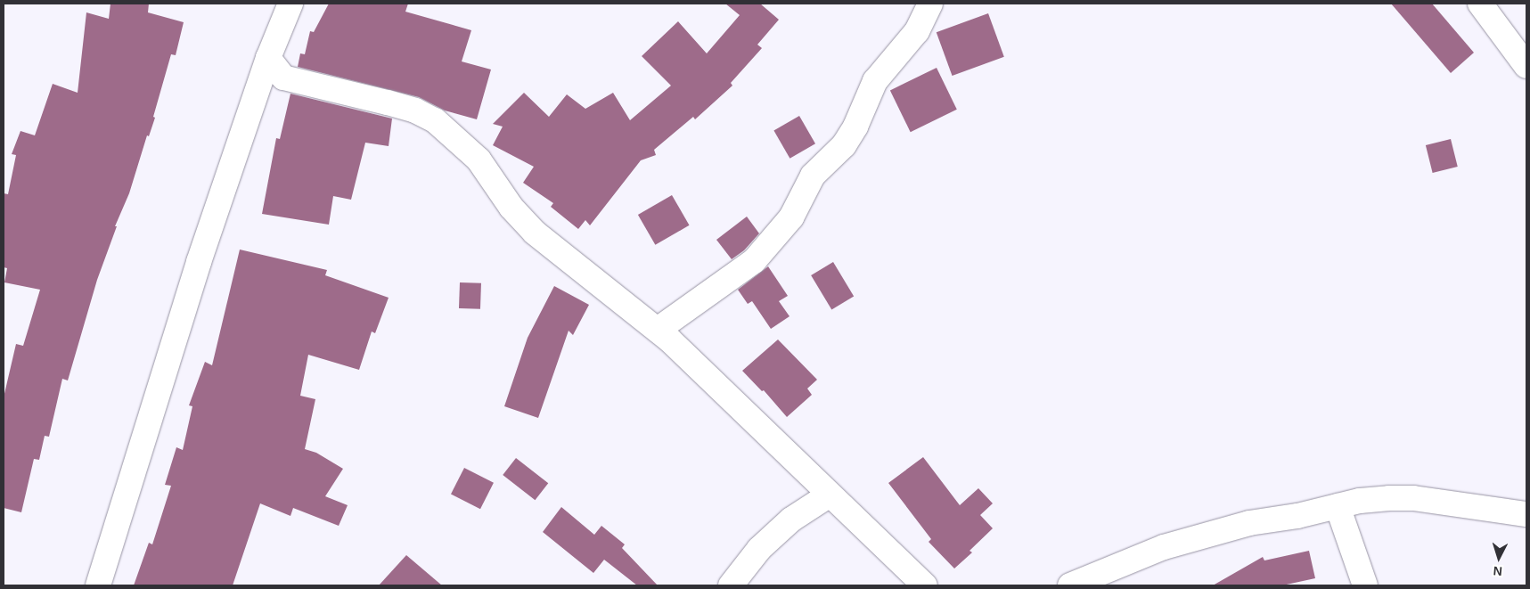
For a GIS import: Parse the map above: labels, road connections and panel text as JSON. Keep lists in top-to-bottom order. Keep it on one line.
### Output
{"north":"bottom"}
